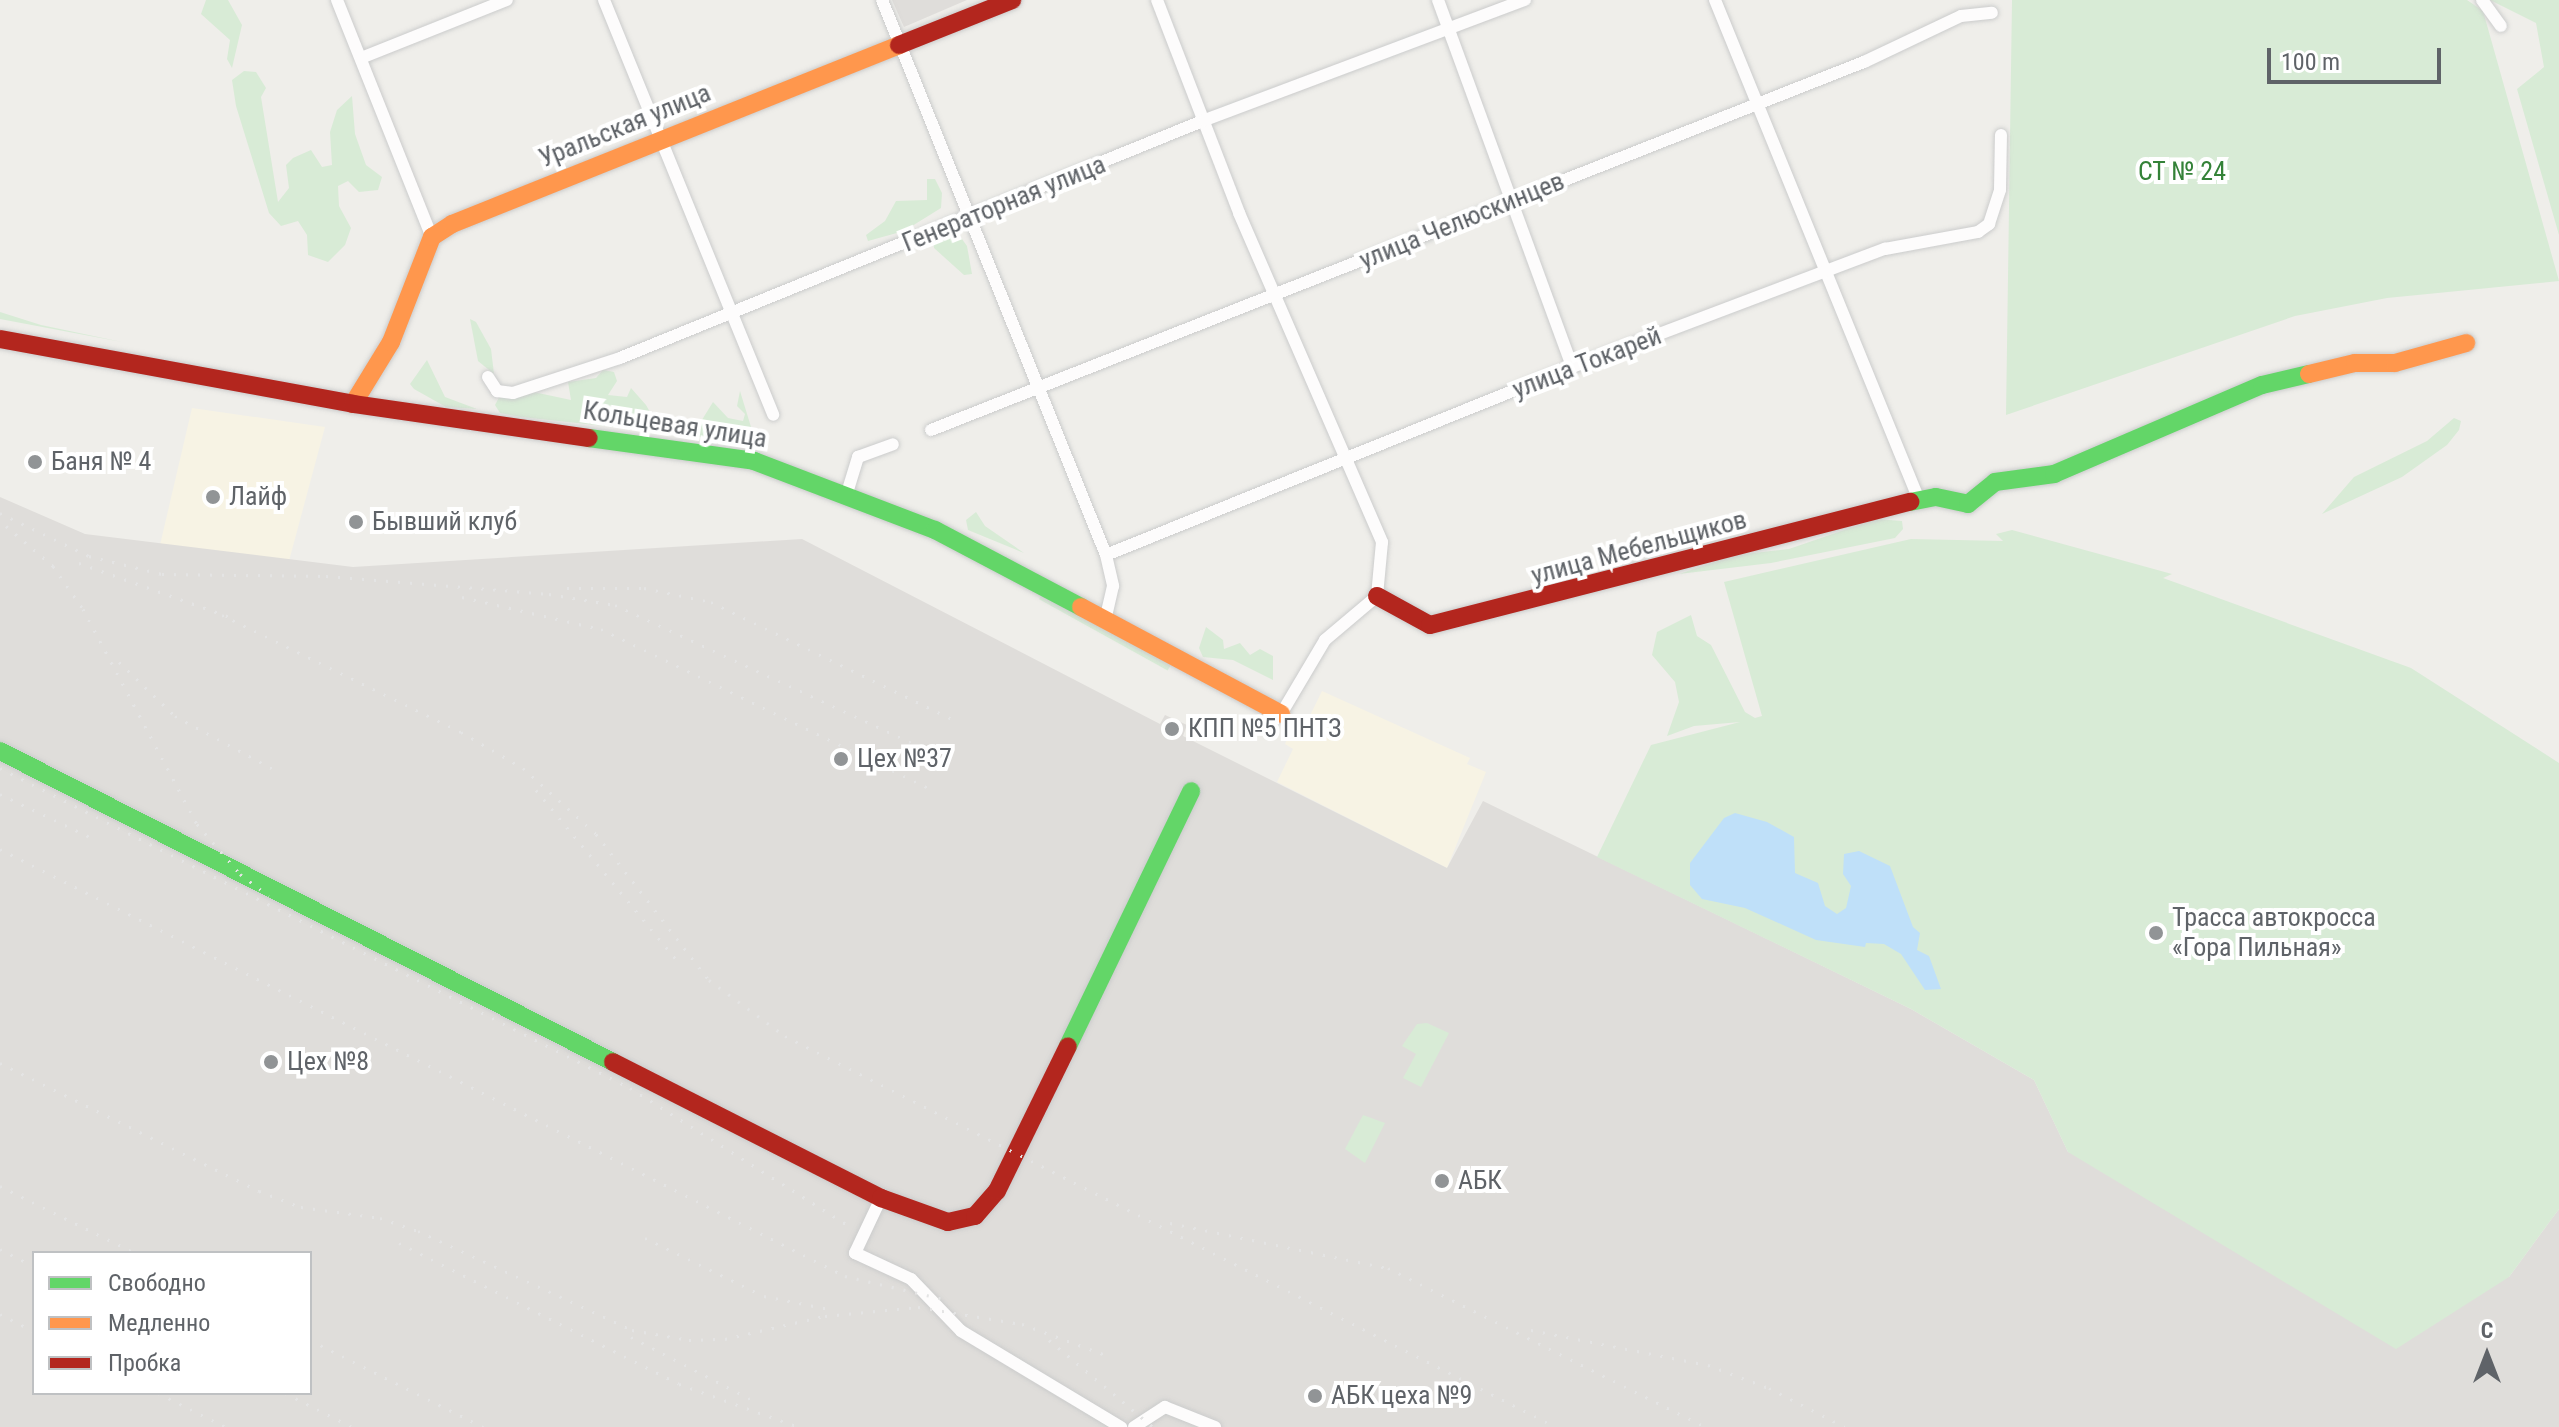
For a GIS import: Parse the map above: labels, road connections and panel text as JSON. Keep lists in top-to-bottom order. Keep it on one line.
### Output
{"streets":{"street":["Уральская улица","Генераторная улица","улица Челюскинцев","улица Токарей","Кольцевая улица","улица Мебельщиков"]},"crossings":[["Кольцевая улица","улица Мебельщиков"]],"parks":["СТ № 24"],"places":["Баня № 4","Лайф","Бывший клуб","КПП №5 ПНТЗ","Цех №37","Трасса автокросса «Гора Пильная»","Цех №8","АБК","АБК цеха №9"],"legend":["Свободно","Медленно","Пробка"],"scale_bar":"100 m","north":"top"}
